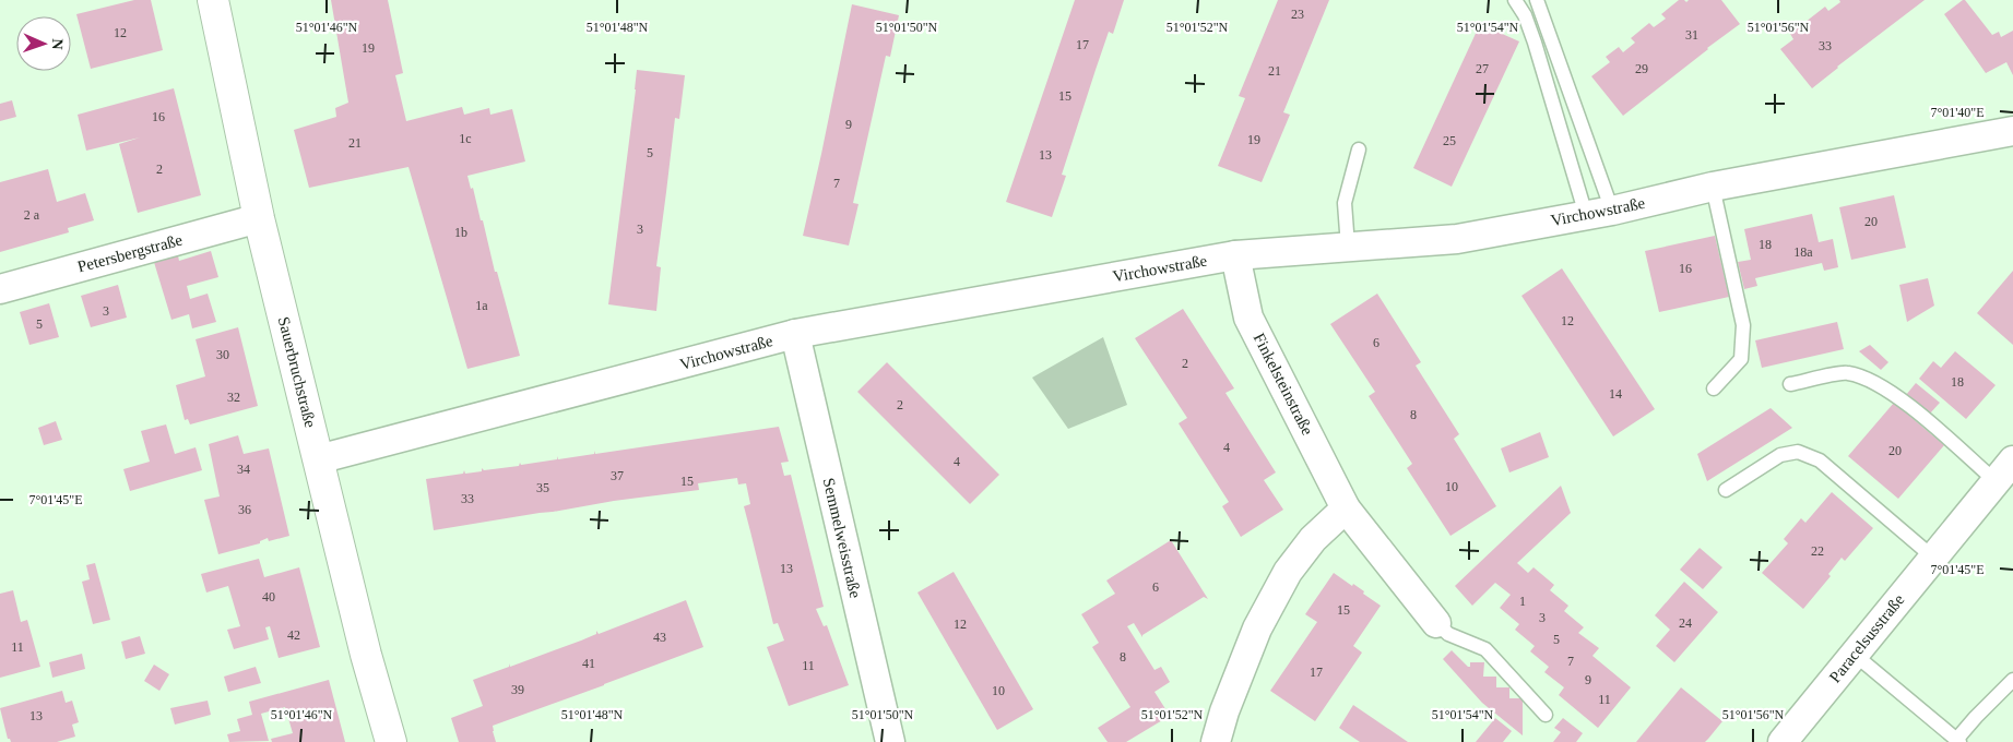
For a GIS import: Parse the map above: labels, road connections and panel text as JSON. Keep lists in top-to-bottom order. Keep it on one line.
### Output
{"streets":{"street":["Virchowstraße","Petersbergstraße","Sauerbruchstraße","Finkelsteinstraße","Semmelweisstraße","Paracelsusstraße"]},"crossings":[["Virchowstraße","Sauerbruchstraße"],["Virchowstraße","Finkelsteinstraße"],["Virchowstraße","Semmelweisstraße"],["Petersbergstraße","Sauerbruchstraße"]],"house_numbers":["23","12","31","17","33","19","27","29","21","15","16","9","1c","19","25","21","5","13","2","7","2 a","20","3","1b","18","18a","16","1a","3","12","5","6","30","2","18","14","32","2","8","4","20","4","34","37","15","10","35","33","36","22","13","6","40","1","15","3","24","12","42","43","5","11","8","7","41","11","17","9","39","10","11","13"],"north":"right","coordinates":["51°01'46\"N","51°01'48\"N","51°01'50\"N","51°01'52\"N","51°01'54\"N","51°01'56\"N","7°01'40\"E","7°01'45\"E"]}
